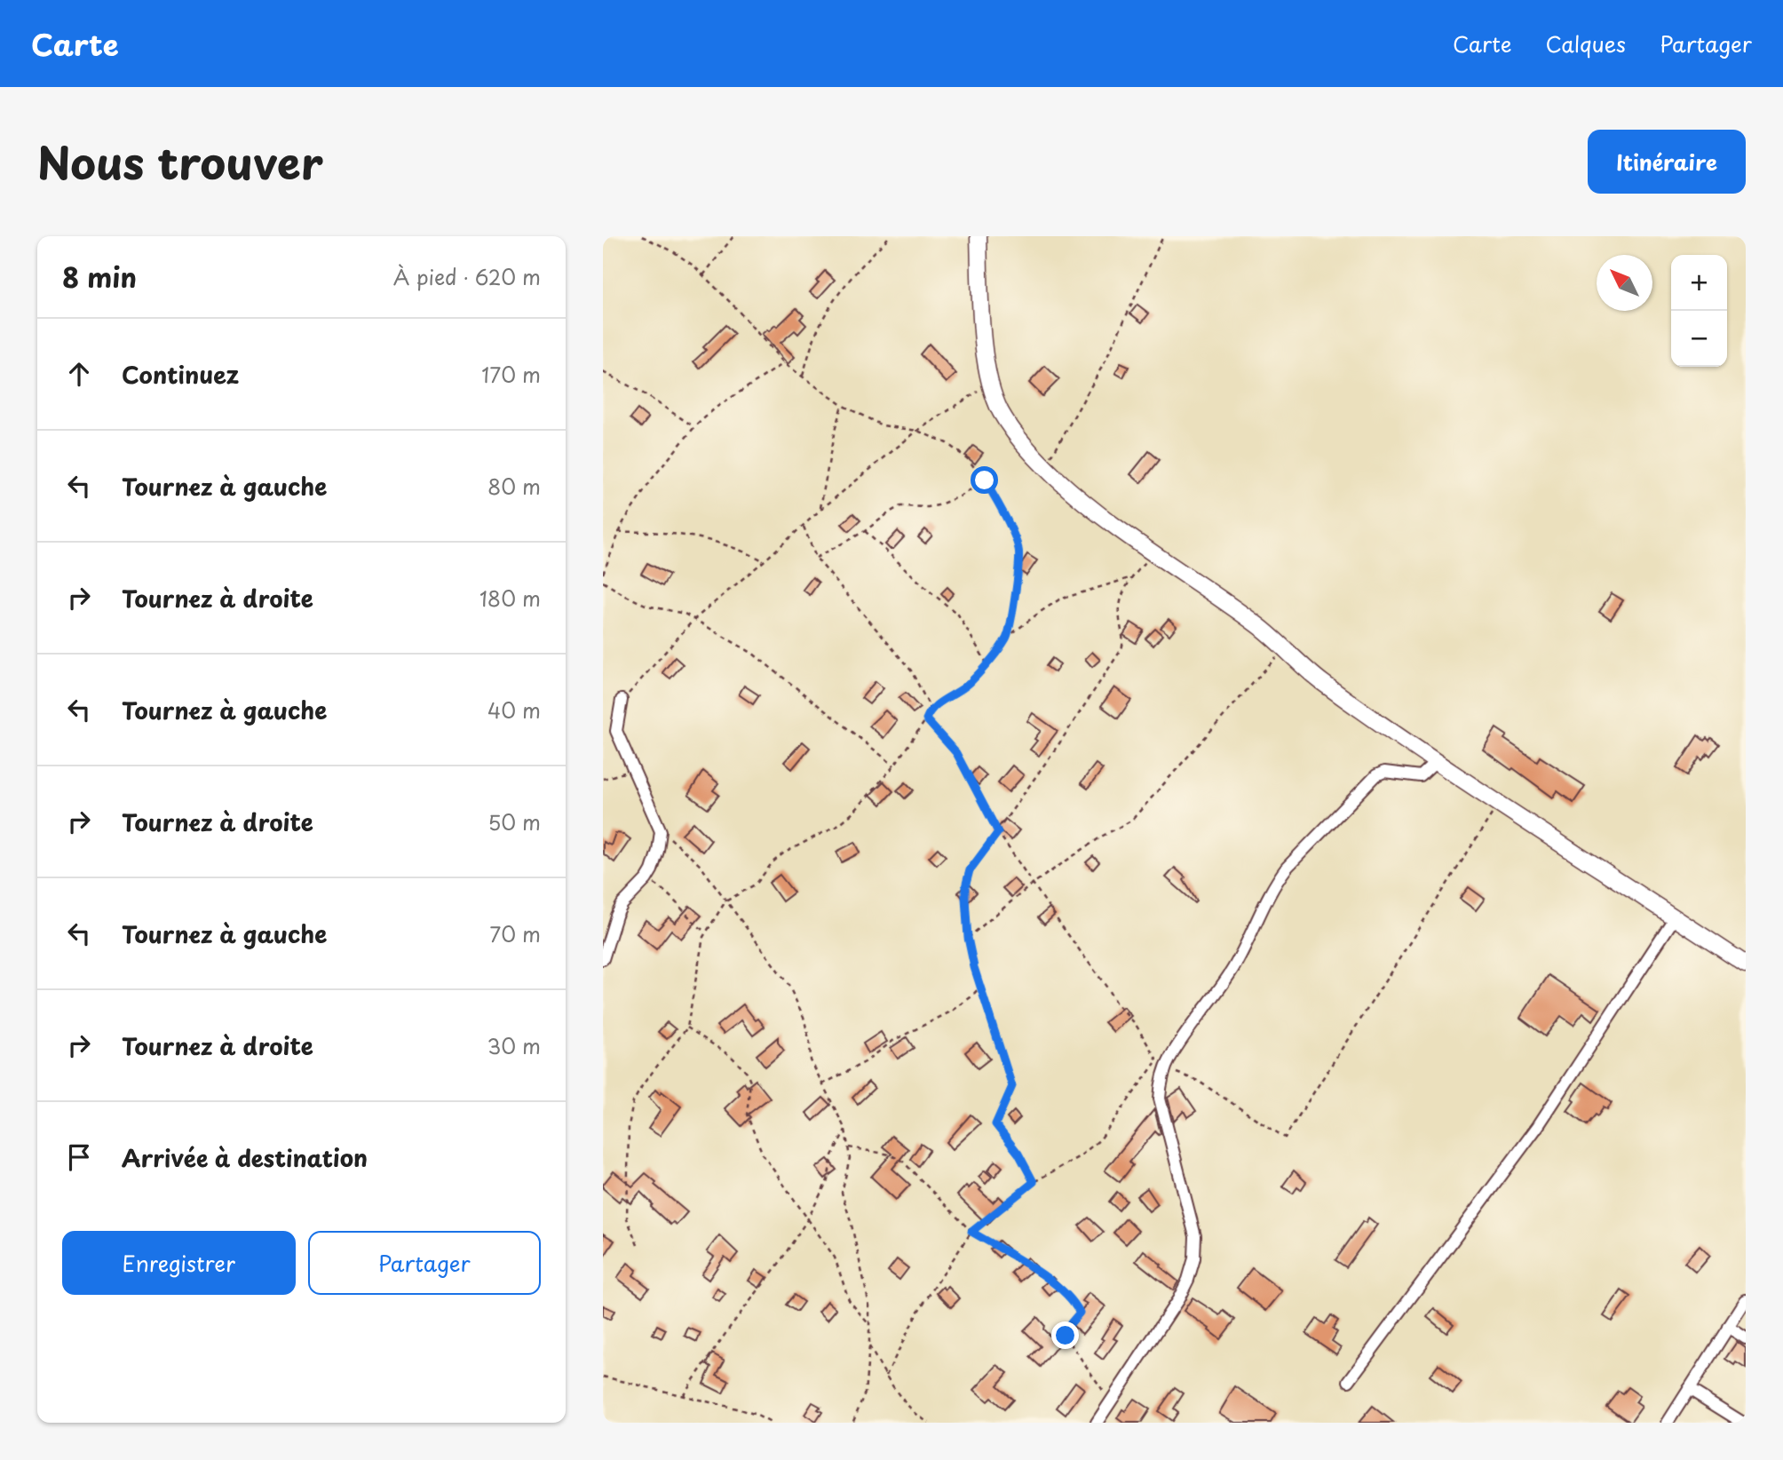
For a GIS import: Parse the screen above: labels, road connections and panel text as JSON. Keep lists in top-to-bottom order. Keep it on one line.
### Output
{"north":"top left","page":{"header":"Carte","nav":["Carte","Calques","Partager"],"title":"Nous trouver","buttons":["Itinéraire",["Enregistrer","Partager"]],"heading":["8 min","À pied · 620 m"],"map_buttons":["+","−"],"list":[["Continuez","170 m"],["Tournez à gauche","80 m"],["Tournez à droite","180 m"],["Tournez à gauche","40 m"],["Tournez à droite","50 m"],["Tournez à gauche","70 m"],["Tournez à droite","30 m"],"Arrivée à destination"]}}
